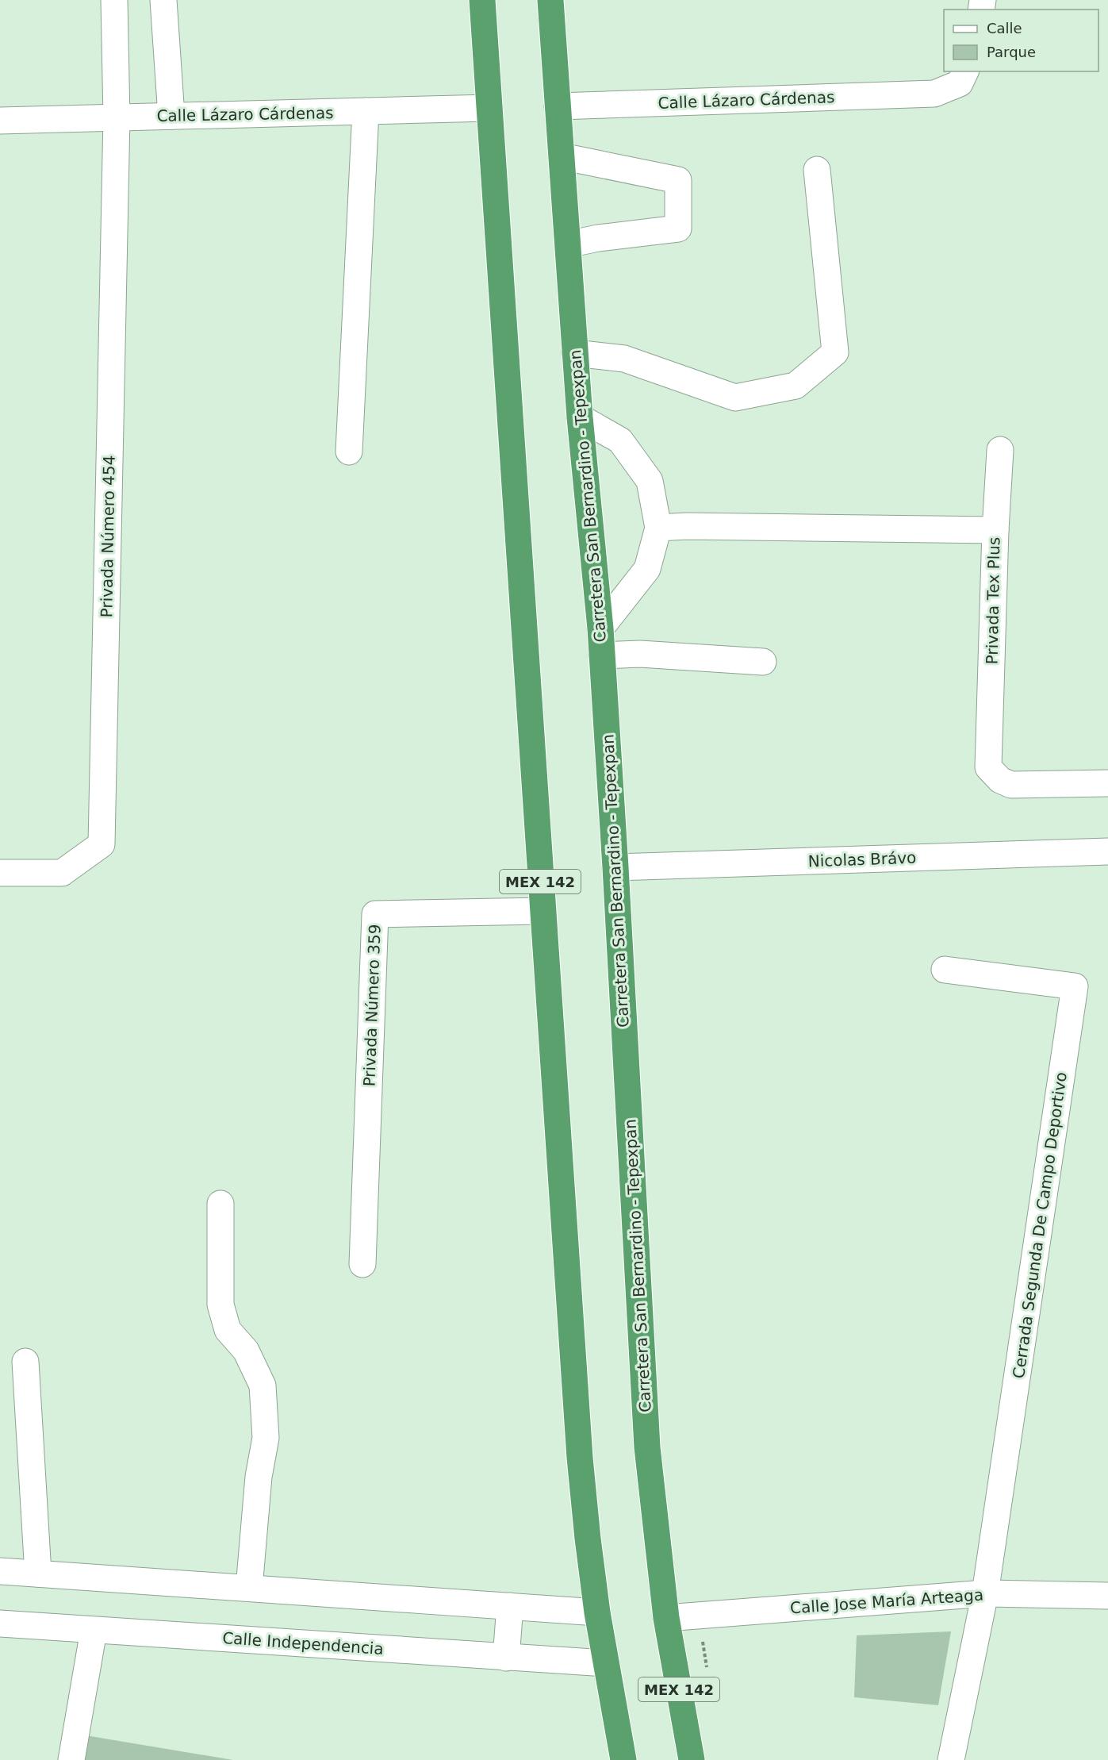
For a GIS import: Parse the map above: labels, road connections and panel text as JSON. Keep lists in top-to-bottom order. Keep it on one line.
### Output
{"streets":{"highway":["Carretera San Bernardino - Tepexpan","MEX 142"],"street":["Calle Lázaro Cárdenas","Privada Número 454","Privada Tex Plus","Nicolas Brávo","Privada Número 359","Cerrada Segunda De Campo Deportivo","Calle Jose María Arteaga","Calle Independencia"]},"crossings":[["Calle Lázaro Cárdenas","Carretera San Bernardino - Tepexpan"],["Calle Lázaro Cárdenas","Privada Número 454"],["Calle Lázaro Cárdenas","MEX 142"],["Carretera San Bernardino - Tepexpan","Nicolas Brávo"],["Carretera San Bernardino - Tepexpan","Calle Jose María Arteaga"],["MEX 142","Privada Número 359"],["MEX 142","Calle Independencia"],["Cerrada Segunda De Campo Deportivo","Calle Jose María Arteaga"]],"legend":["Calle","Parque"]}
